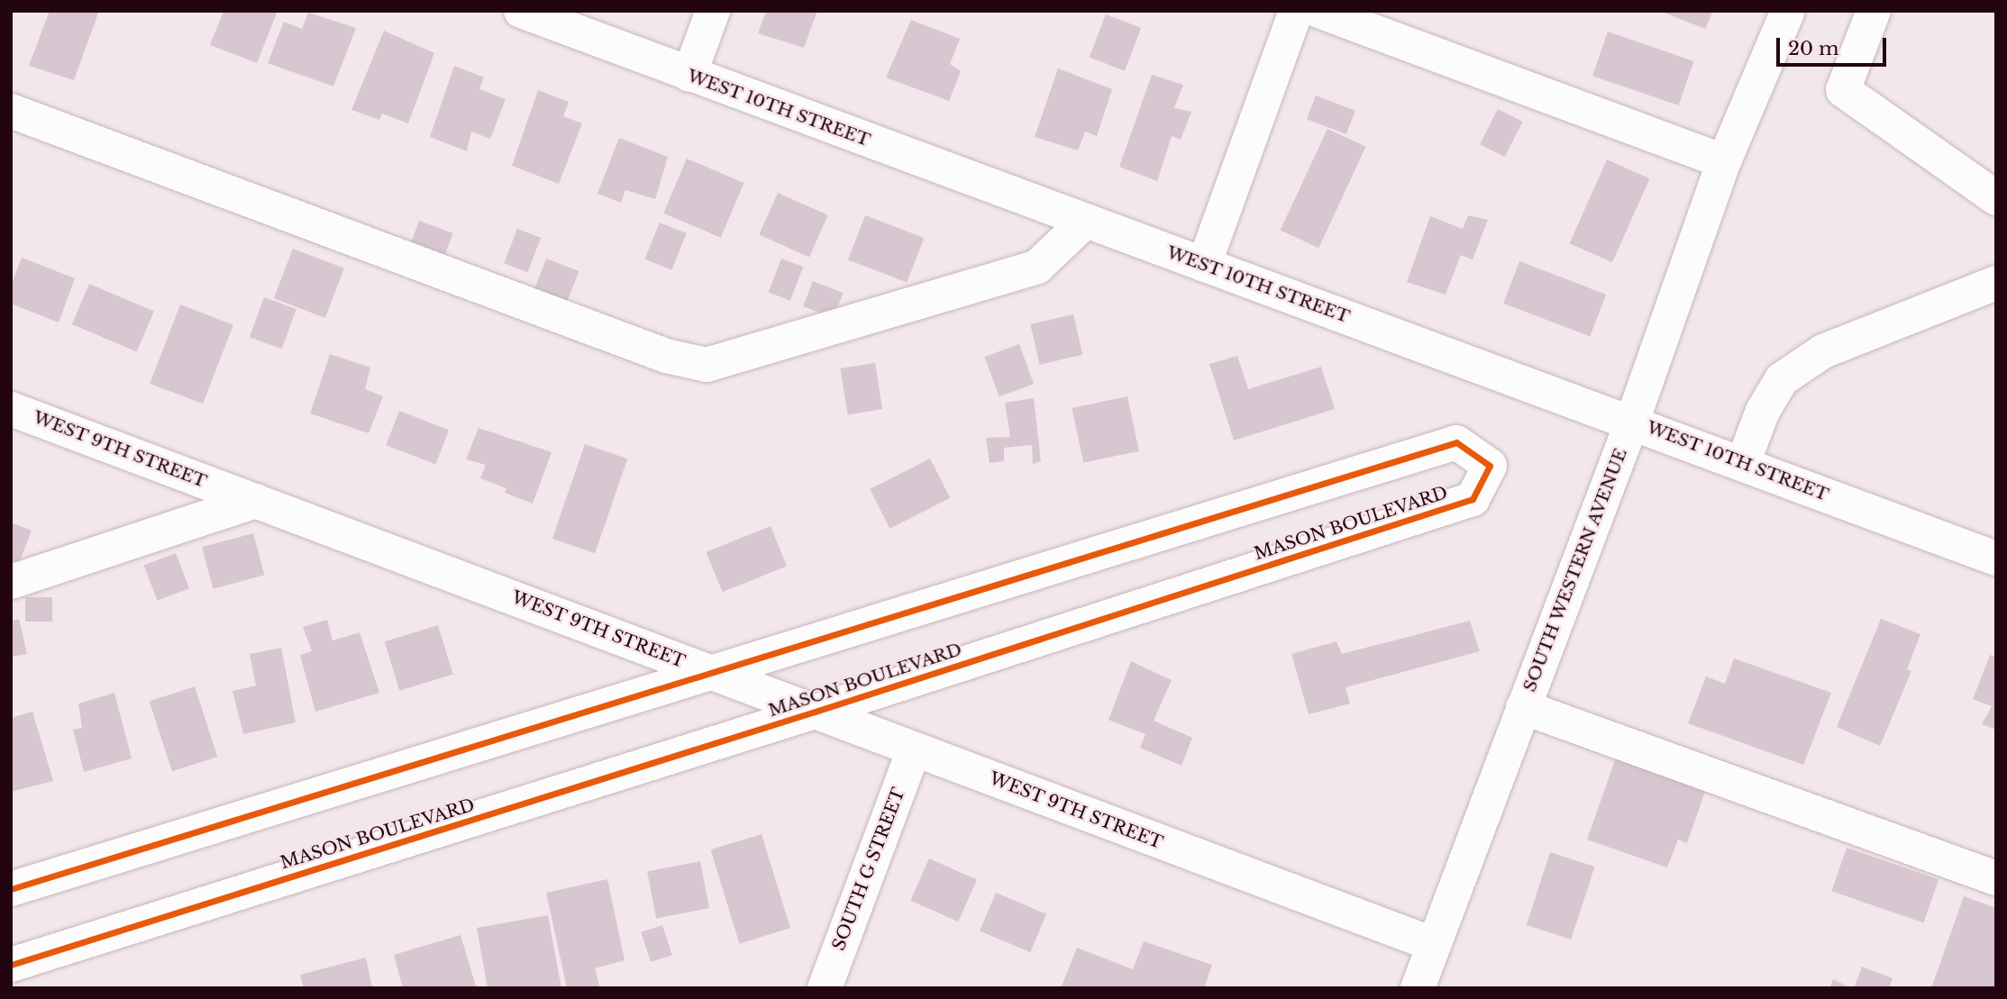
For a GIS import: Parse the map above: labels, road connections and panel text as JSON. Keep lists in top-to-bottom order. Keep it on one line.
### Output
{"streets":{"street":["WEST 10TH STREET","WEST 9TH STREET","MASON BOULEVARD","SOUTH WESTERN AVENUE","SOUTH G STREET"]},"crossings":[["WEST 10TH STREET","SOUTH WESTERN AVENUE"],["WEST 9TH STREET","MASON BOULEVARD"],["WEST 9TH STREET","SOUTH WESTERN AVENUE"],["WEST 9TH STREET","SOUTH G STREET"]],"scale_bar":"20 m"}
